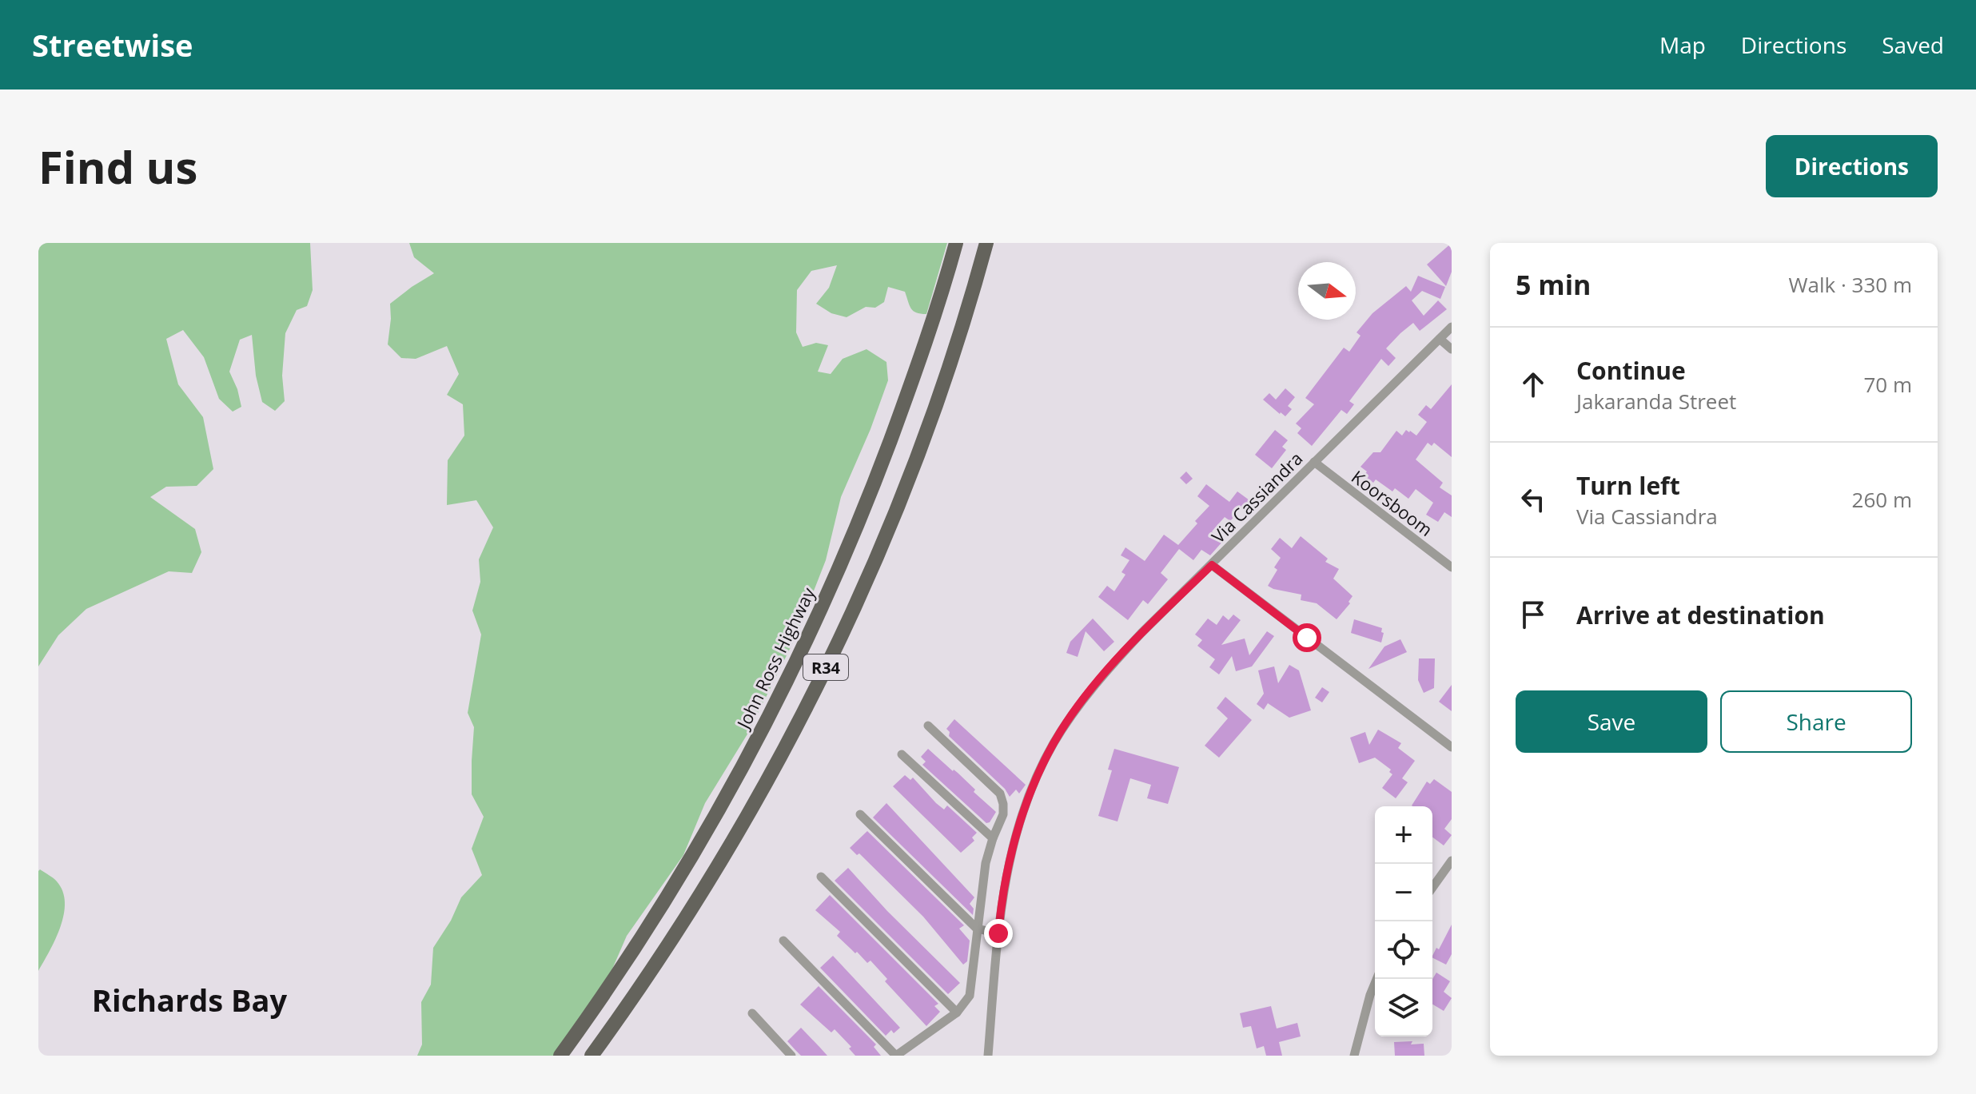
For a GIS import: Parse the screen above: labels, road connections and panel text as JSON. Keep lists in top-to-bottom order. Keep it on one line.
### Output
{"streets":{"main road":["John Ross Highway","R34"],"street":["Via Cassiandra","Koorsboom"]},"crossings":[["Via Cassiandra","Koorsboom"]],"districts":["Richards Bay"],"north":"right","page":{"header":"Streetwise","nav":["Map","Directions","Saved"],"buttons":["Directions",["Save","Share"]],"title":"Find us","heading":["5 min","Walk · 330 m"],"list":[["Continue","Jakaranda Street","70 m"],["Turn left","Via Cassiandra","260 m"],"Arrive at destination"],"map_buttons":["+","−"]}}
